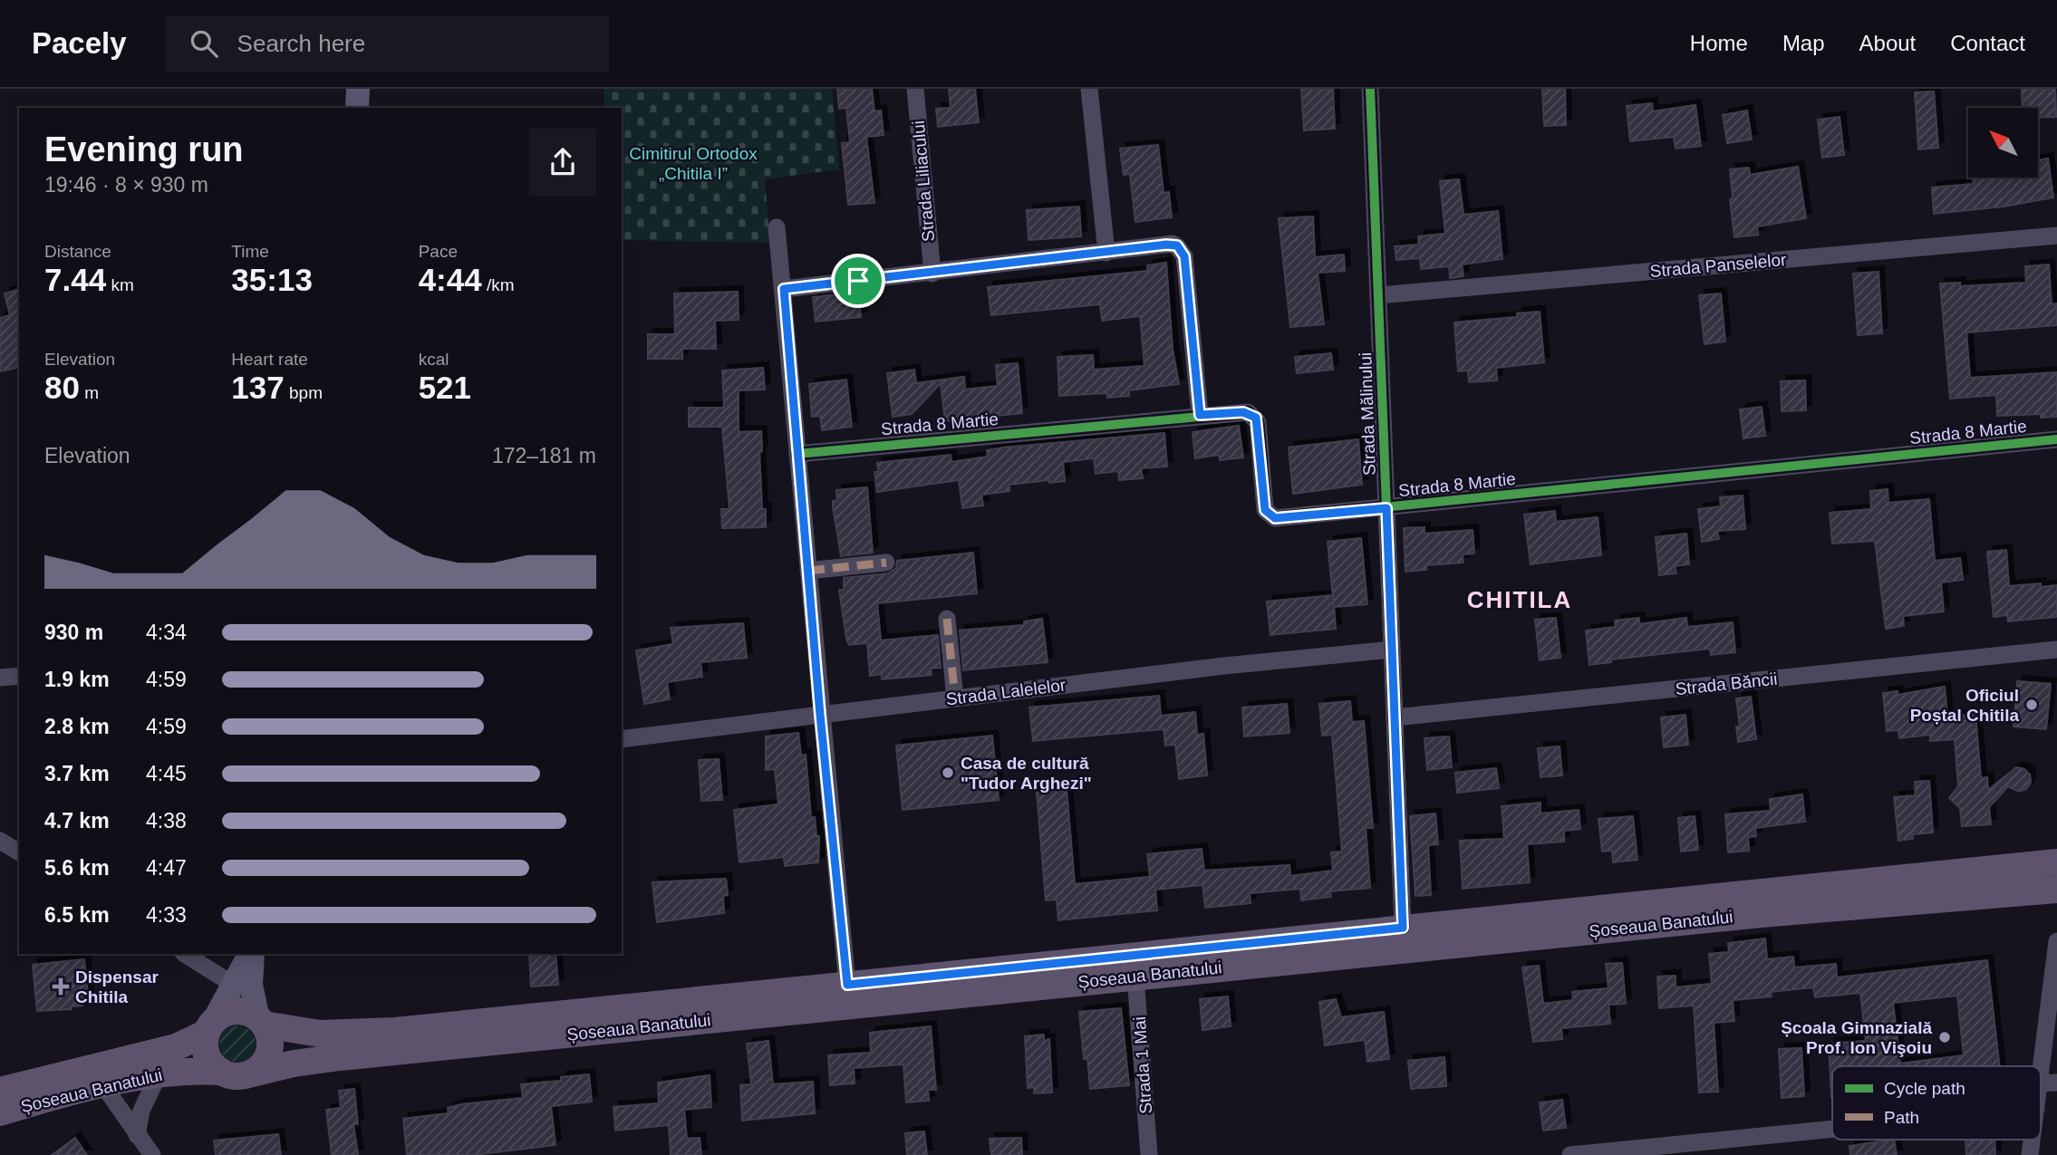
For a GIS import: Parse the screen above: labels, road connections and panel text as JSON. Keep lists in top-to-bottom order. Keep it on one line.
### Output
{"streets":{"main road":["Șoseaua Banatului"],"street":["Strada Liliacului","Strada Panselelor","Strada Mălinului","Strada 8 Martie","Strada Băncii","Strada Lalelelor","Strada 1 Mai"]},"crossings":[["Strada Panselelor","Strada Mălinului"],["Strada Mălinului","Strada 8 Martie"],["Strada Mălinului","Strada Băncii"],["Strada Mălinului","Strada Lalelelor"],["Strada Mălinului","Șoseaua Banatului"],["Șoseaua Banatului","Strada 1 Mai"]],"districts":["CHITILA"],"parks":["Cimitirul Ortodox „Chitila I”"],"places":{"other":["Oficiul Poștal Chitila","Casa de cultură \"Tudor Arghezi\"","Școala Gimnazială Prof. Ion Vişoiu"],"health":["Dispensar Chitila"]},"legend":["Cycle path","Path"],"north":"top left","page":{"header":"Pacely","search":"Search here","nav":["Home","Map","About","Contact"],"heading":["Evening run","19:46 · 8 × 930 m"],"stats":[["Distance","7.44 km"],["Time","35:13"],["Pace","4:44 /km"],["Elevation","80 m"],["Heart rate","137 bpm"],["kcal","521"]],"chart":["Elevation","172–181 m"],"list":[{"name":"930 m","note":"4:34"},{"name":"1.9 km","note":"4:59"},{"name":"2.8 km","note":"4:59"},{"name":"3.7 km","note":"4:45"},{"name":"4.7 km","note":"4:38"},{"name":"5.6 km","note":"4:47"},{"name":"6.5 km","note":"4:33"}]}}
